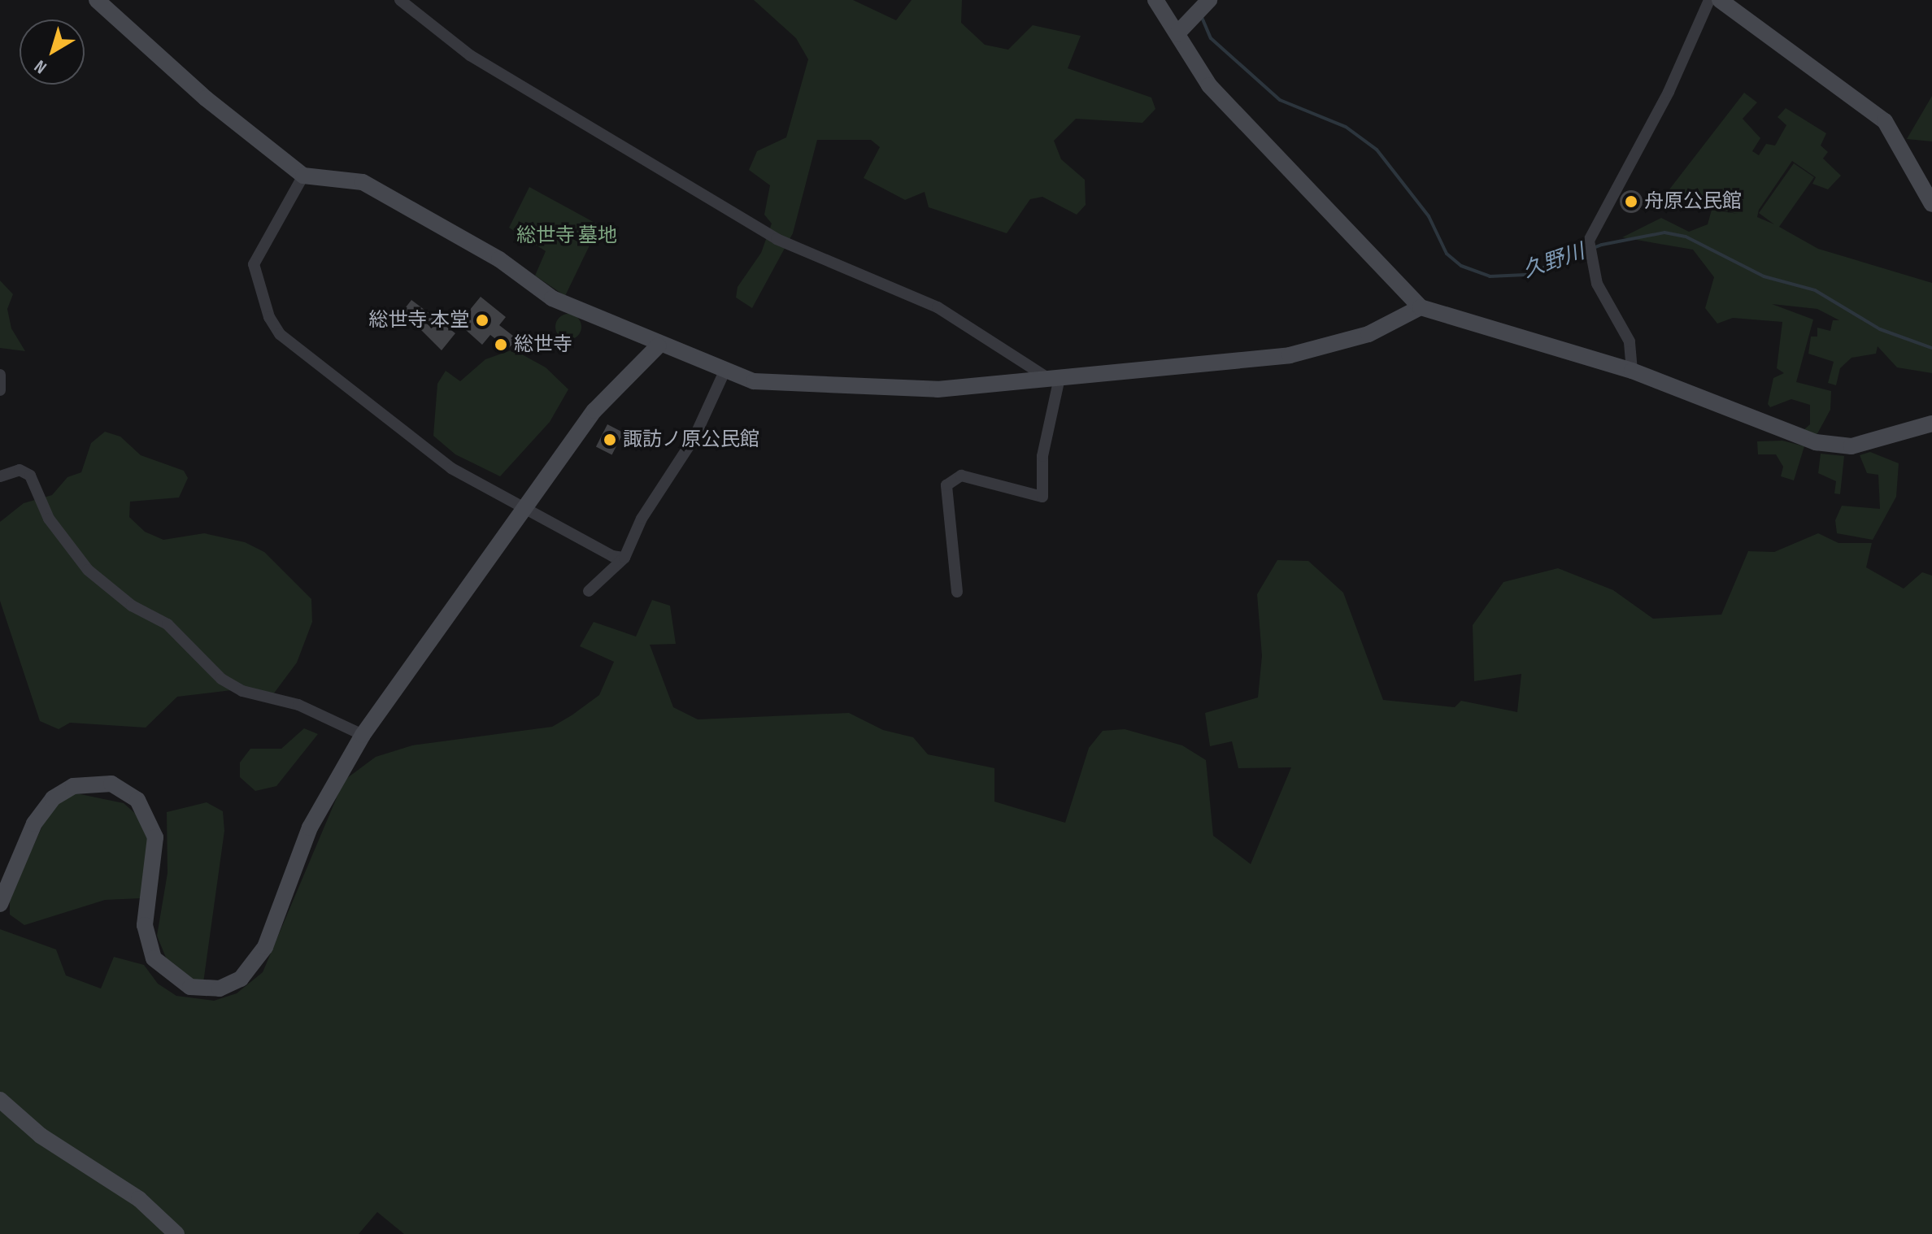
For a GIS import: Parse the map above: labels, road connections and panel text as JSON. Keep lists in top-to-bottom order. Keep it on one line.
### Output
{"water":["久野川"],"parks":["総世寺 墓地"],"places":["舟原公民館","総世寺 本堂","総世寺","諏訪ノ原公民館"],"north":"bottom left"}
